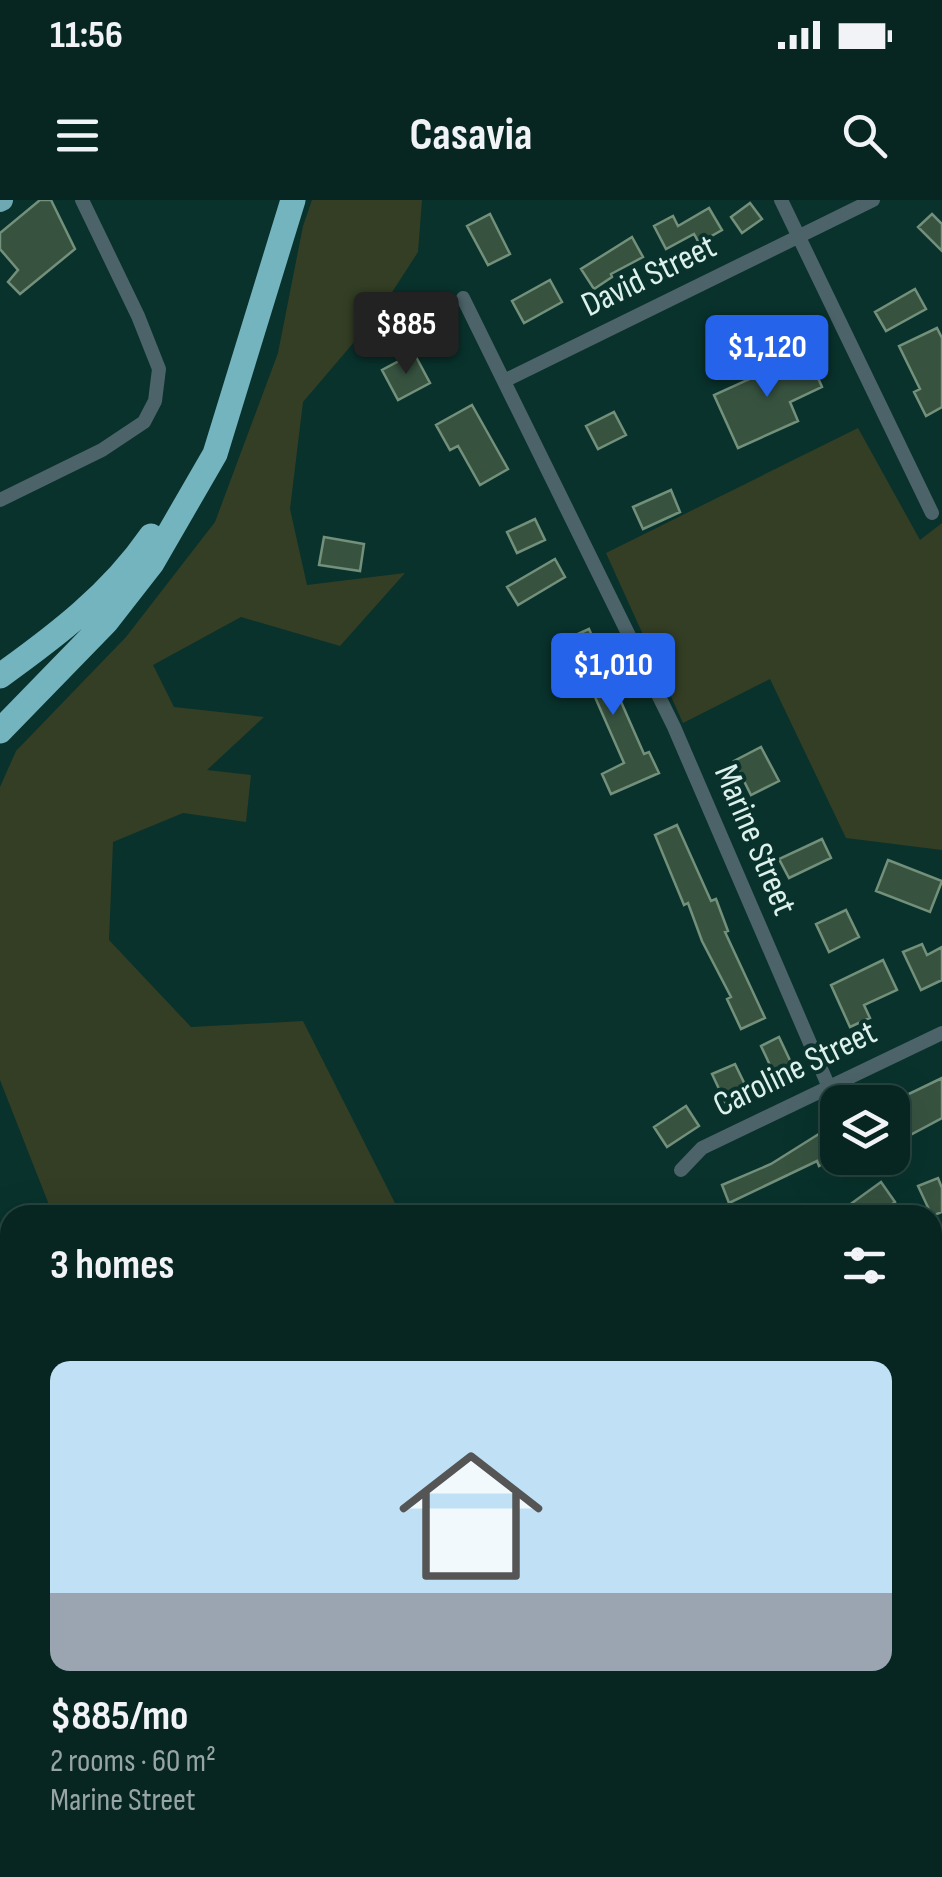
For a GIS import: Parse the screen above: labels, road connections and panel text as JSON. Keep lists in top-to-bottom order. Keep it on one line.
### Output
{"streets":{"street":["David Street","Marine Street","Caroline Street"]},"crossings":[["David Street","Marine Street"],["Marine Street","Caroline Street"]],"page":{"status":"11:56","header":"Casavia","price":["$885","$1,120","$1,010"],"heading":"3 homes","list":[{"name":"$885/mo","note":"2 rooms · 60 m² · Marine Street"}]}}
